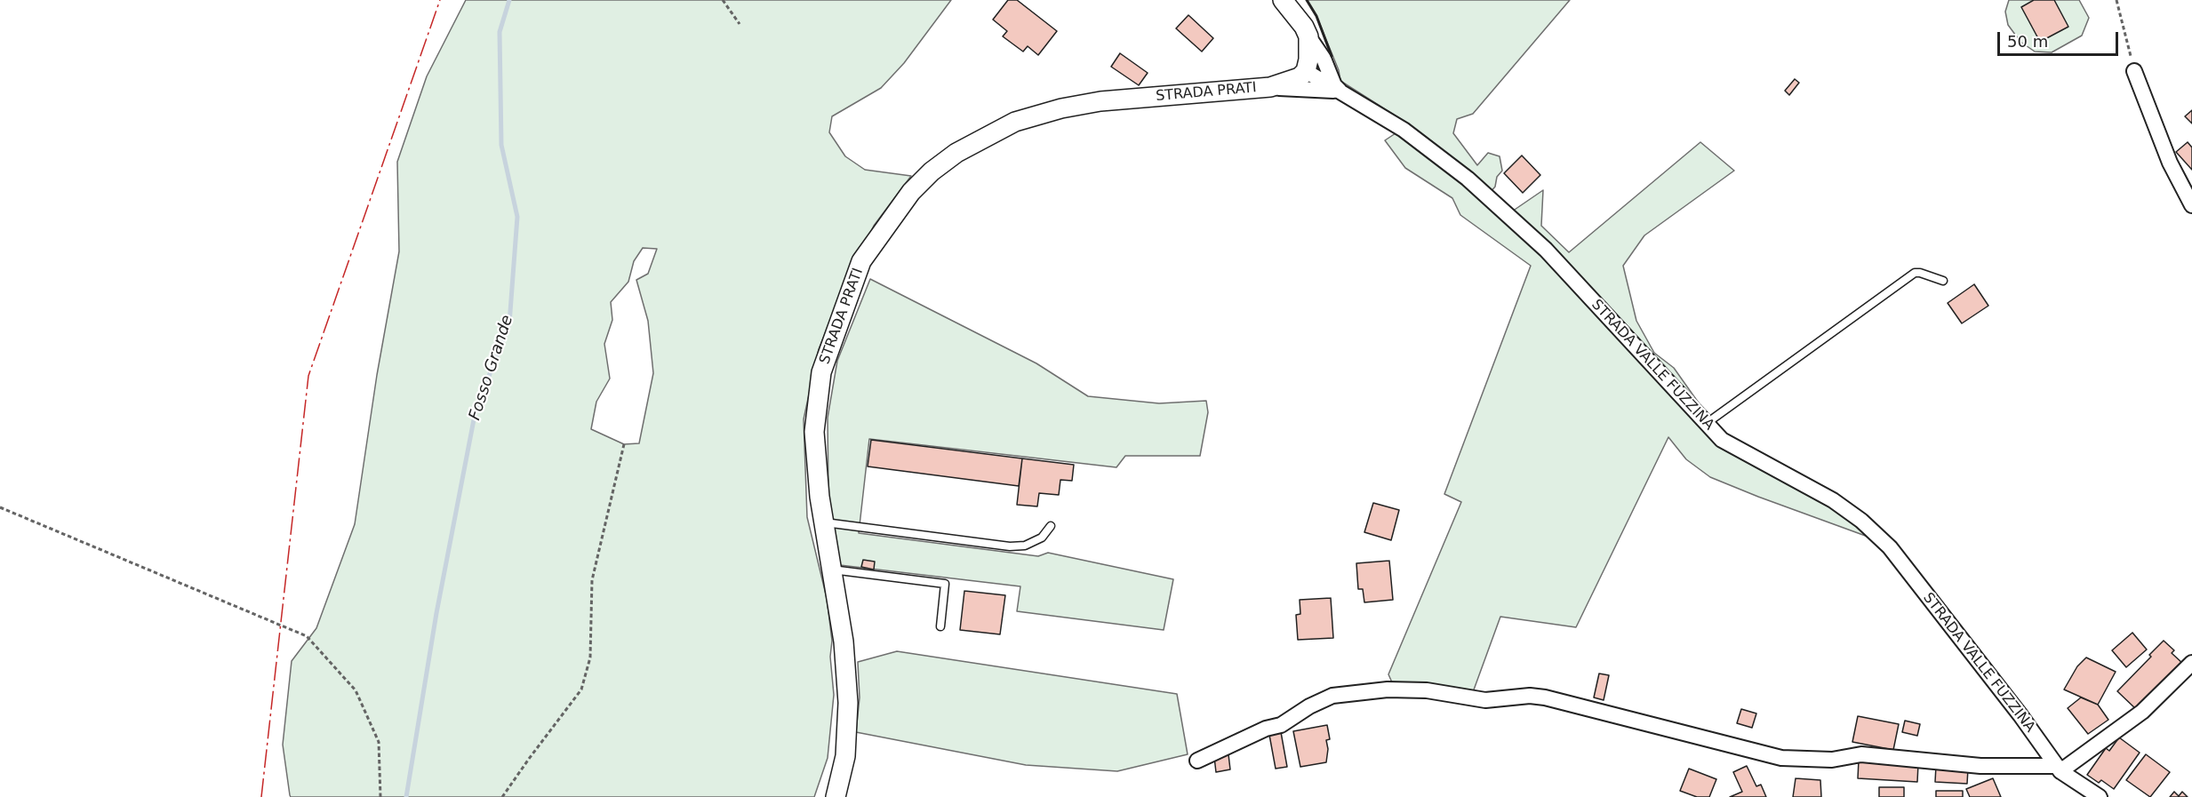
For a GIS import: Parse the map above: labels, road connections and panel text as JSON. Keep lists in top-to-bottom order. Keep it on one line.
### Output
{"streets":{"street":["STRADA PRATI","STRADA VALLE FUZZINA"]},"crossings":[["STRADA PRATI","STRADA VALLE FUZZINA"]],"water":["Fosso Grande"],"scale_bar":"50 m"}
